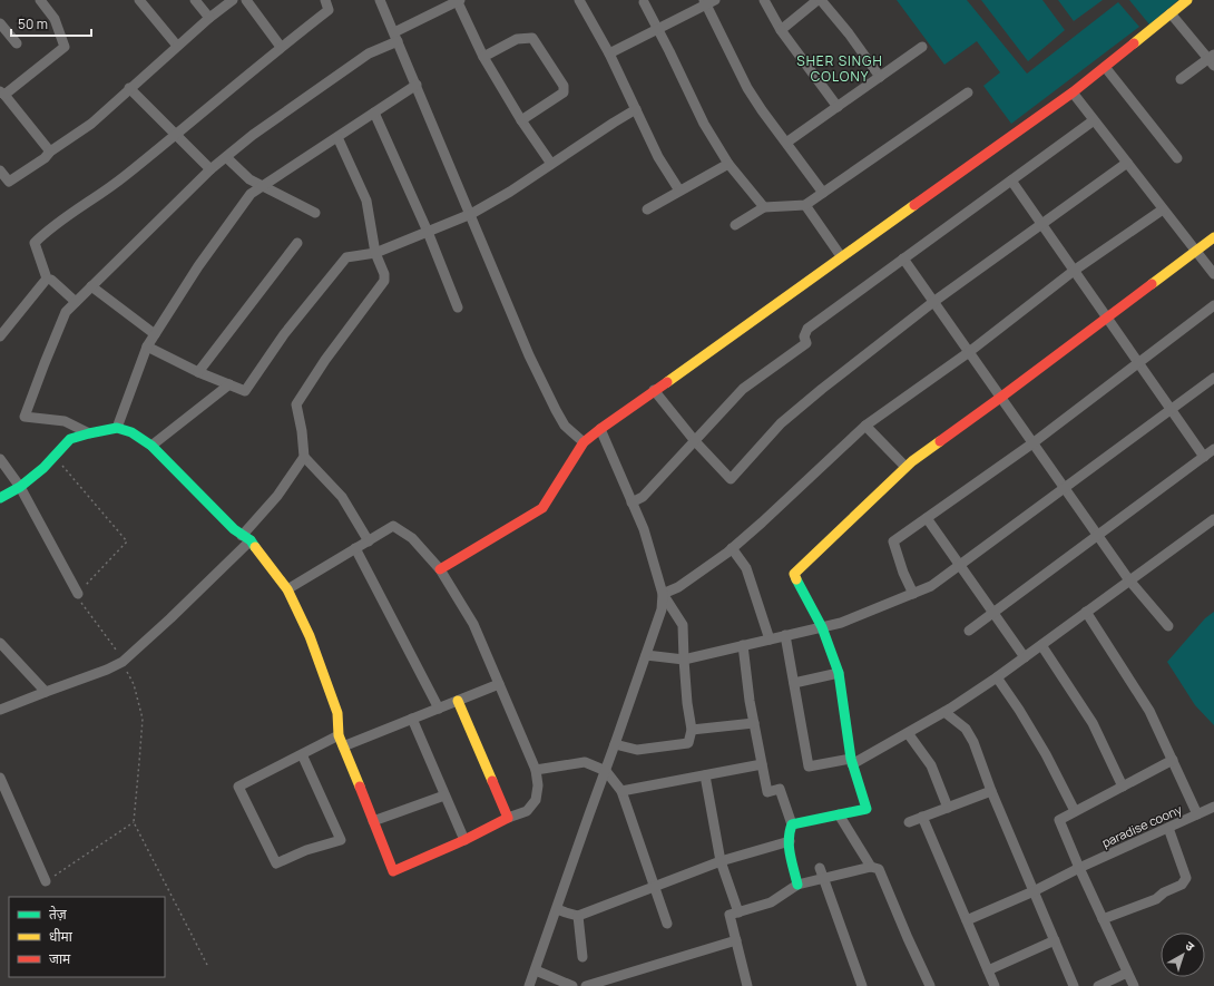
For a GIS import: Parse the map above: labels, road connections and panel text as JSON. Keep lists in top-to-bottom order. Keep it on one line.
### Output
{"streets":{"street":["paradise coony"]},"districts":["SHER SINGH COLONY"],"legend":["तेज़","धीमा","जाम"],"scale_bar":"50 m","north":"top right"}
